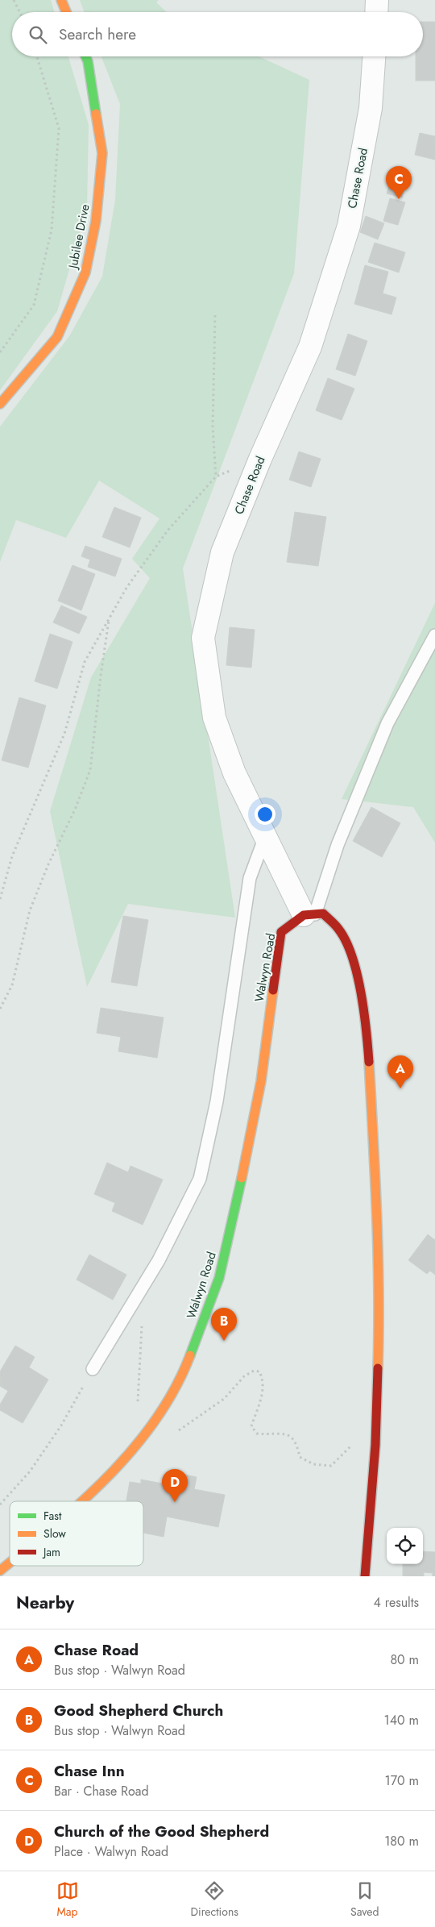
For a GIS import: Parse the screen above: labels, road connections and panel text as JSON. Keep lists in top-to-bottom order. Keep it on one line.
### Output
{"streets":{"main road":["Jubilee Drive","Walwyn Road"],"street":["Chase Road"]},"crossings":[["Chase Road","Walwyn Road"]],"legend":["Fast","Slow","Jam"],"page":{"search":"Search here","pins":["C","A","B","D"],"heading":["Nearby","4 results"],"list":[{"mark":"A","name":"Chase Road","note":"Bus stop · Walwyn Road","value":"80 m"},{"mark":"B","name":"Good Shepherd Church","note":"Bus stop · Walwyn Road","value":"140 m"},{"mark":"C","name":"Chase Inn","note":"Bar · Chase Road","value":"170 m"},{"mark":"D","name":"Church of the Good Shepherd","note":"Place · Walwyn Road","value":"180 m"}],"nav":["Map","Directions","Saved"]}}
